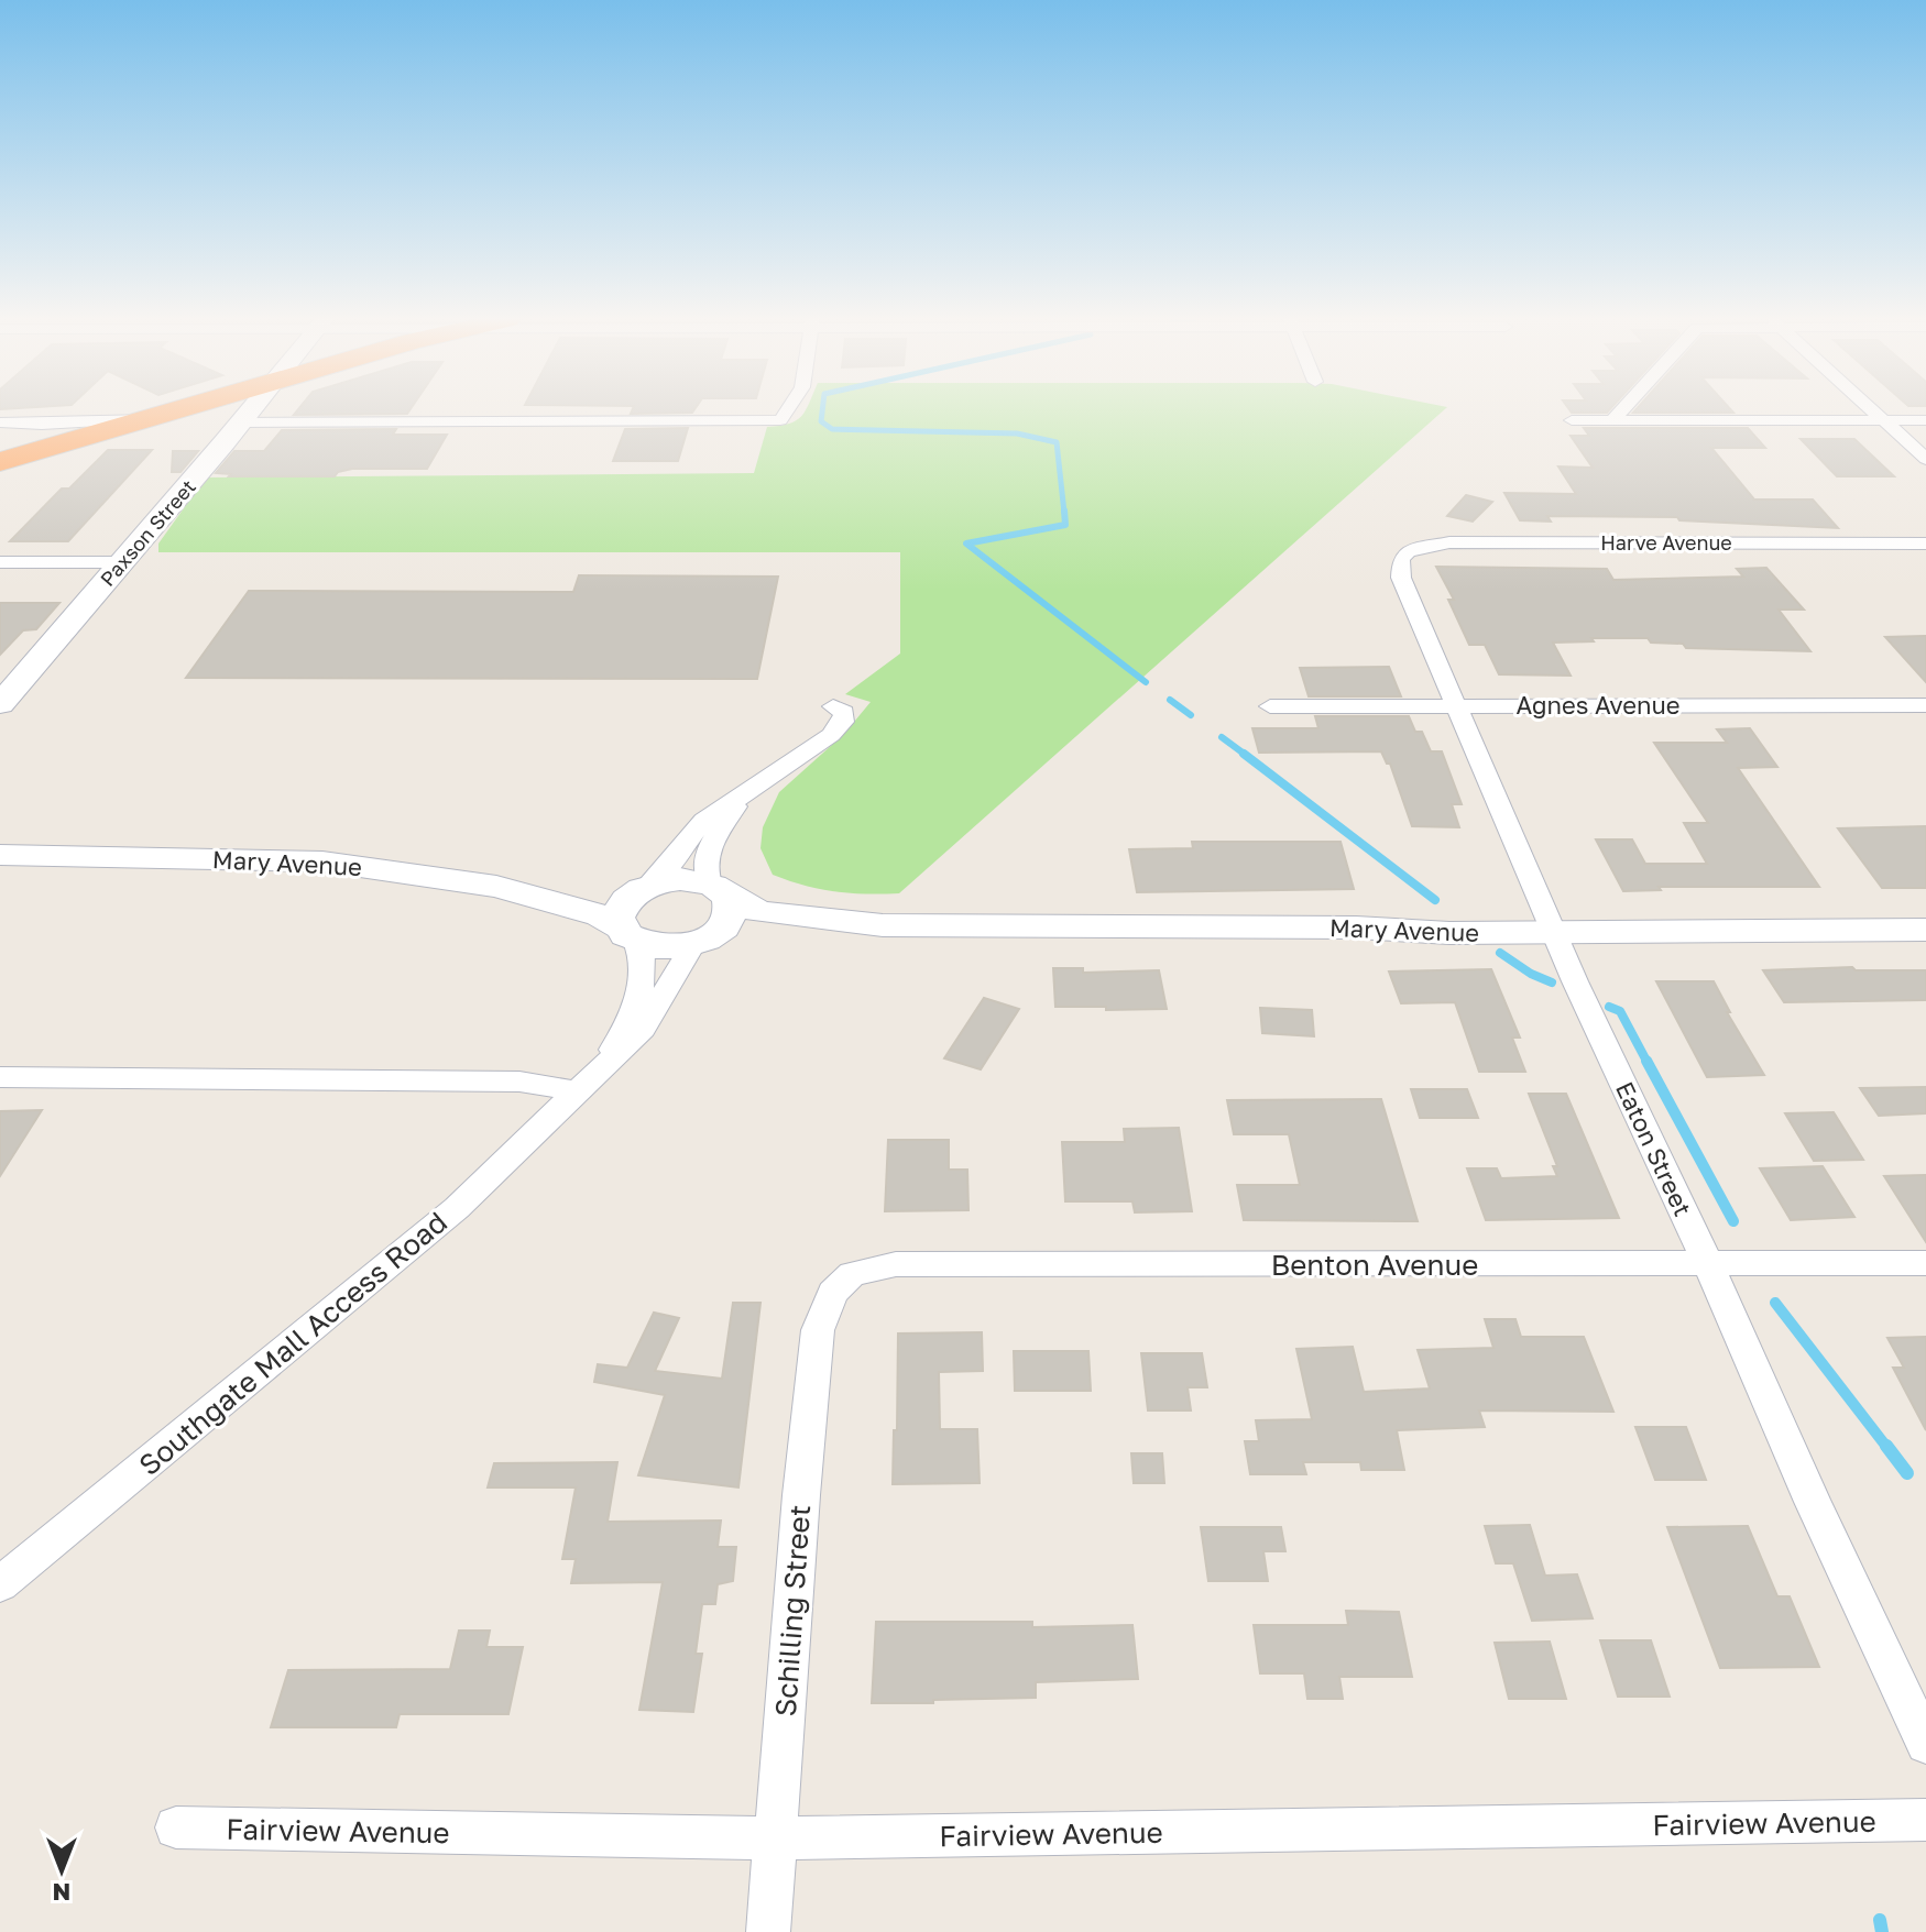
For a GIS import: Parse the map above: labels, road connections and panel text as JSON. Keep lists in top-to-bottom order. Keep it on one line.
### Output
{"streets":{"street":["Paxson Street","Harve Avenue","Agnes Avenue","Mary Avenue","Eaton Street","Benton Avenue","Southgate Mall Access Road","Schilling Street","Fairview Avenue"]},"crossings":[["Harve Avenue","Eaton Street"],["Agnes Avenue","Eaton Street"],["Mary Avenue","Eaton Street"],["Mary Avenue","Southgate Mall Access Road"],["Eaton Street","Benton Avenue"],["Benton Avenue","Schilling Street"],["Schilling Street","Fairview Avenue"]],"north":"bottom"}
